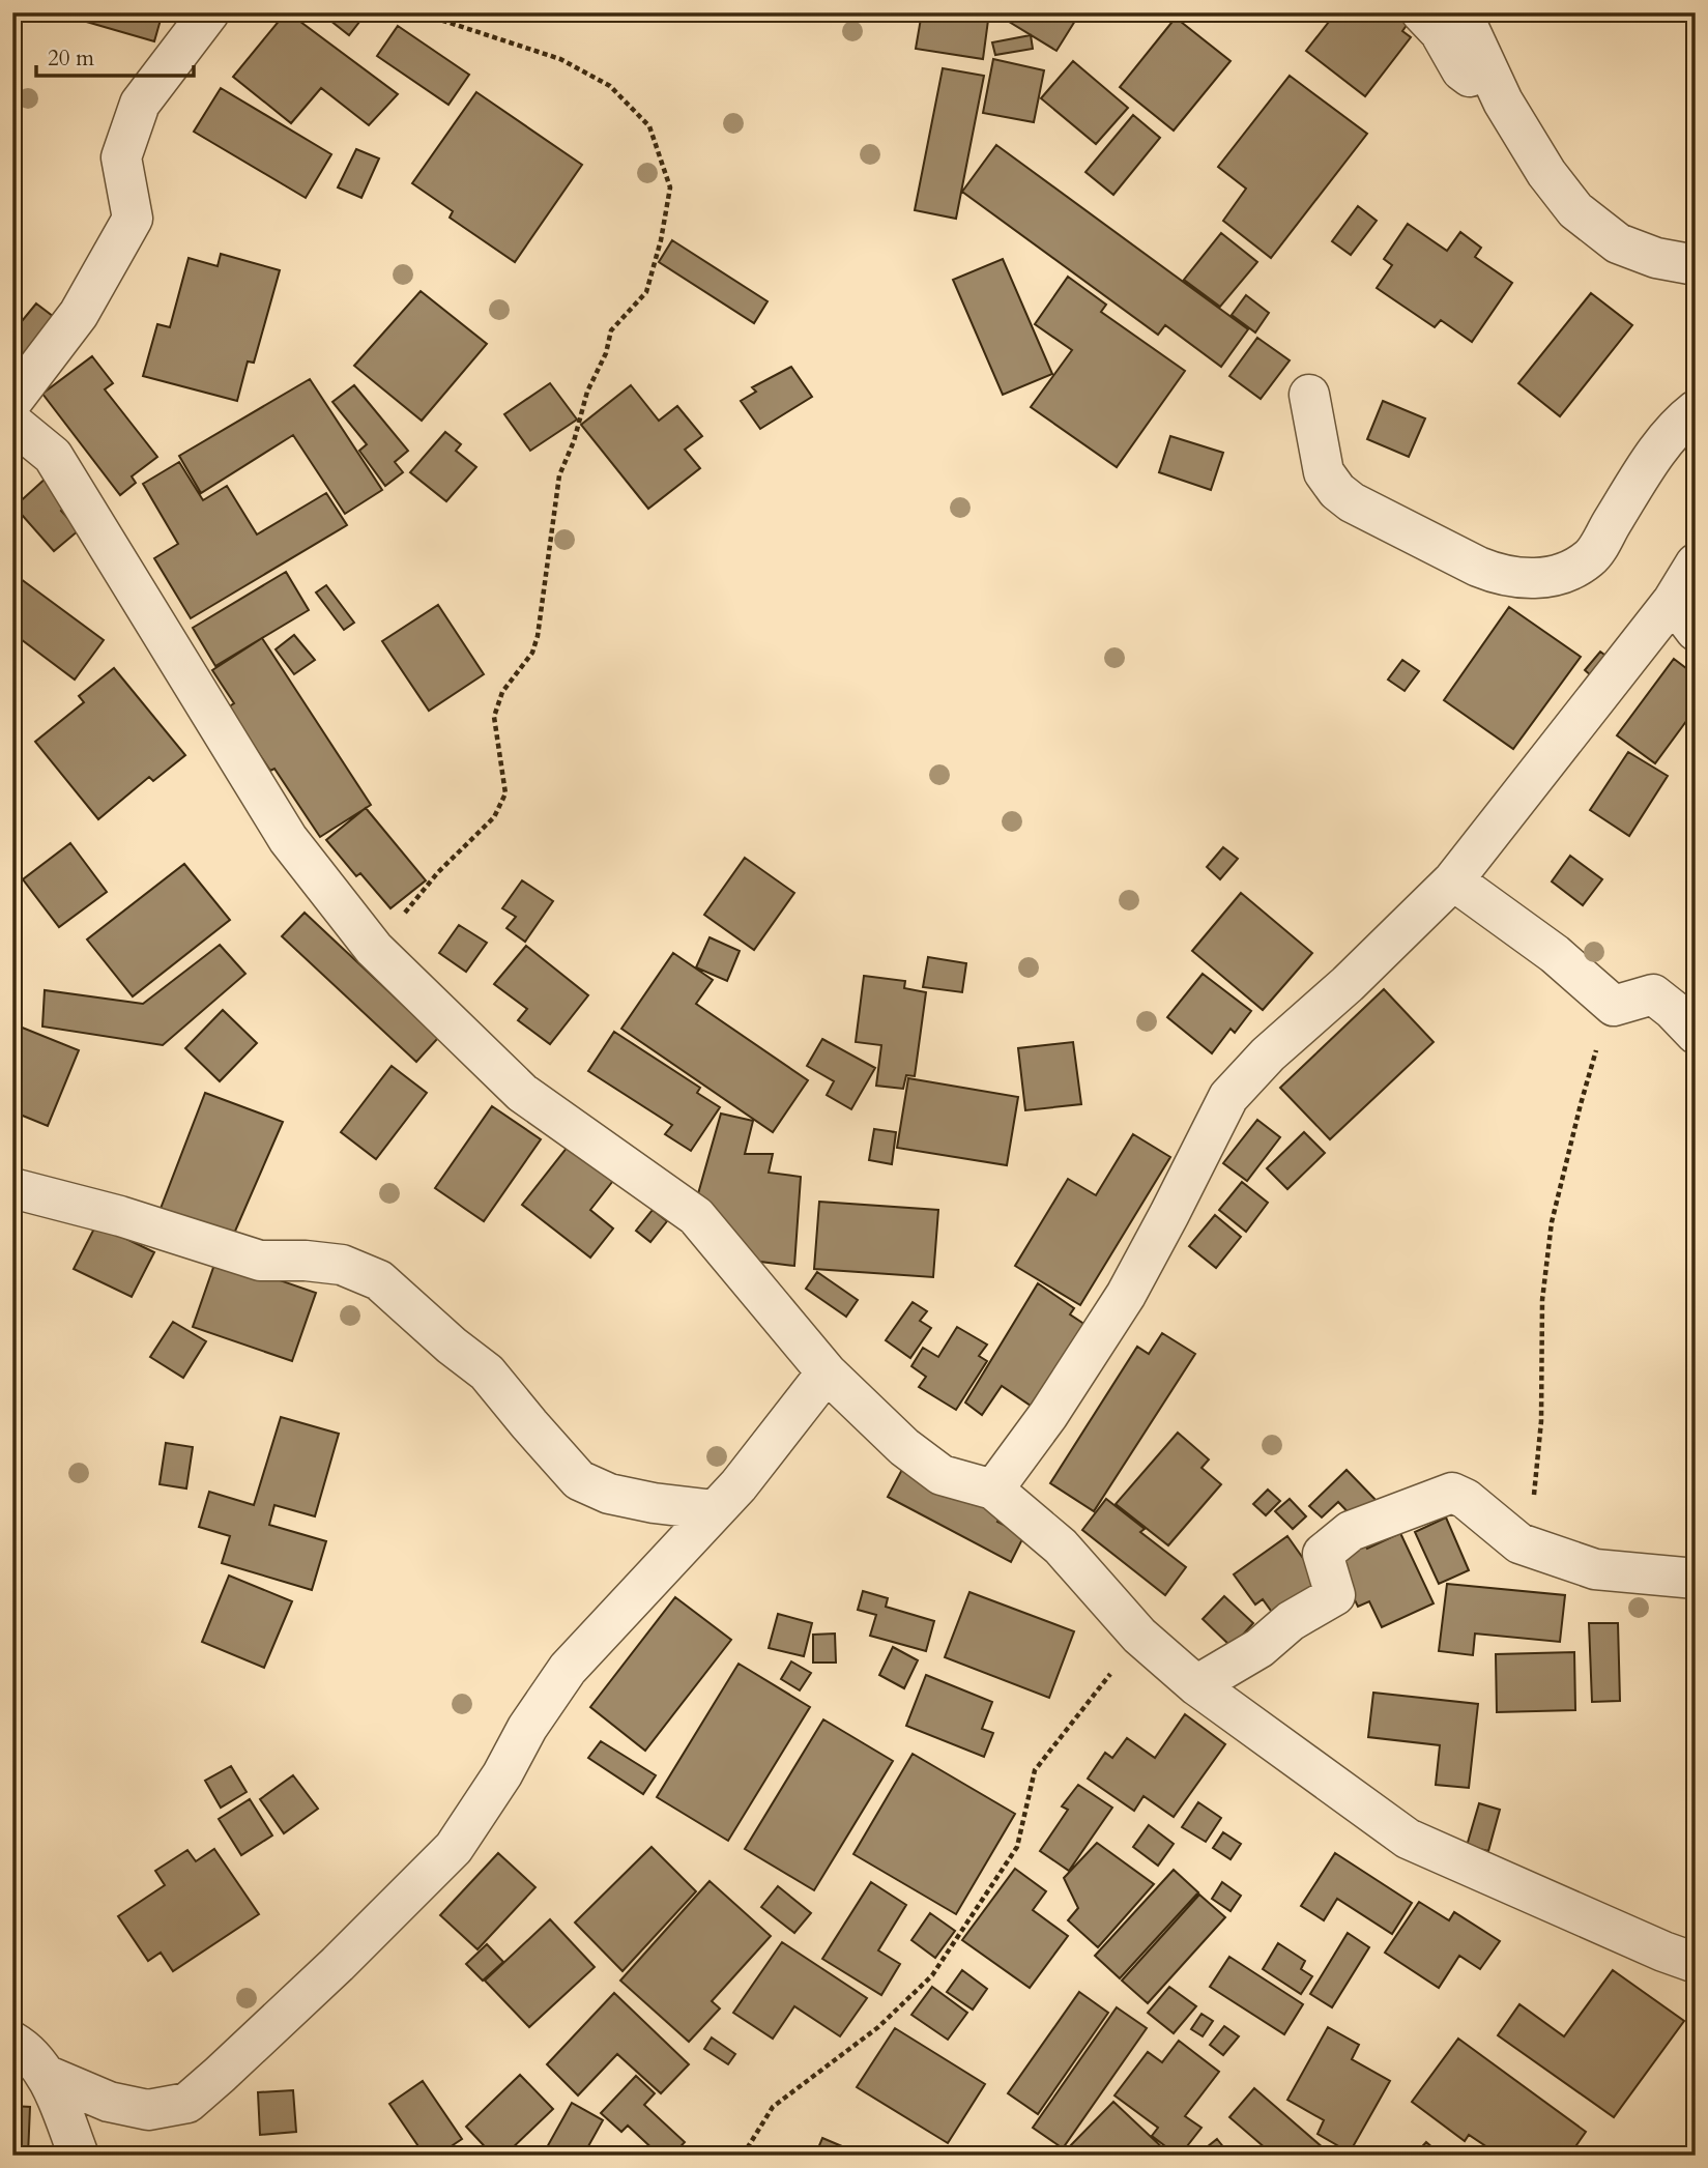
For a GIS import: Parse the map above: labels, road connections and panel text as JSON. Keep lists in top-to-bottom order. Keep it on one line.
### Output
{"scale_bar":"20 m"}
